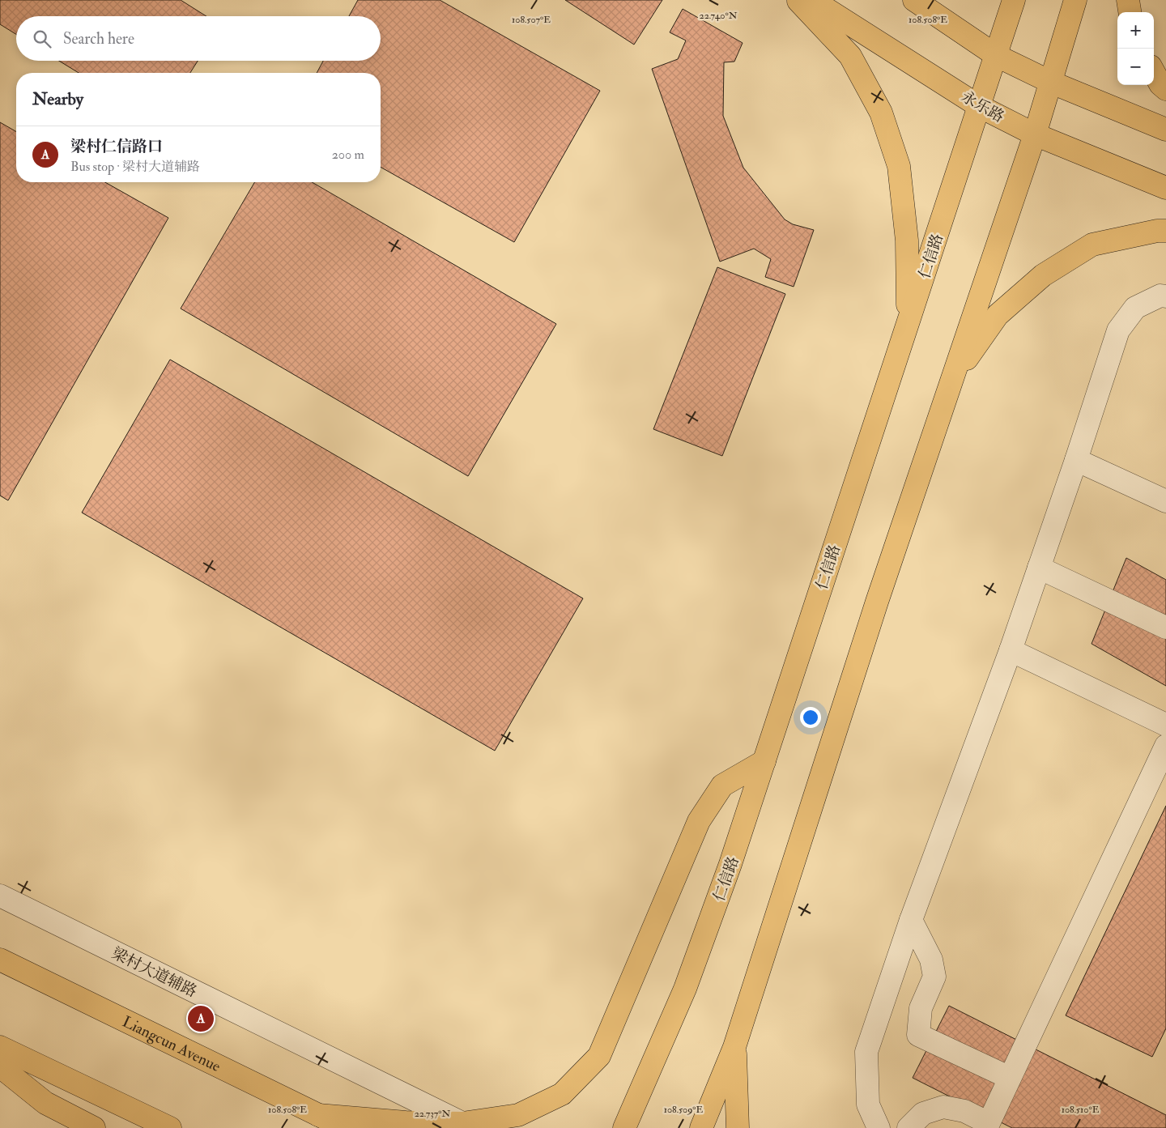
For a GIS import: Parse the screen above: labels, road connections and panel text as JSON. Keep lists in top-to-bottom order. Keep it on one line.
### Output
{"streets":{"main road":["永乐路","仁信路","Liangcun Avenue"],"street":["梁村大道辅路"]},"crossings":[["永乐路","仁信路"]],"page":{"map_buttons":["+","−"],"search":"Search here","heading":"Nearby","list":[{"mark":"A","name":"梁村仁信路口","note":"Bus stop · 梁村大道辅路","value":"200 m"}],"pins":"A"},"coordinates":["22.740°N","108.507°E","108.508°E","108.509°E","108.510°E","22.737°N"]}
